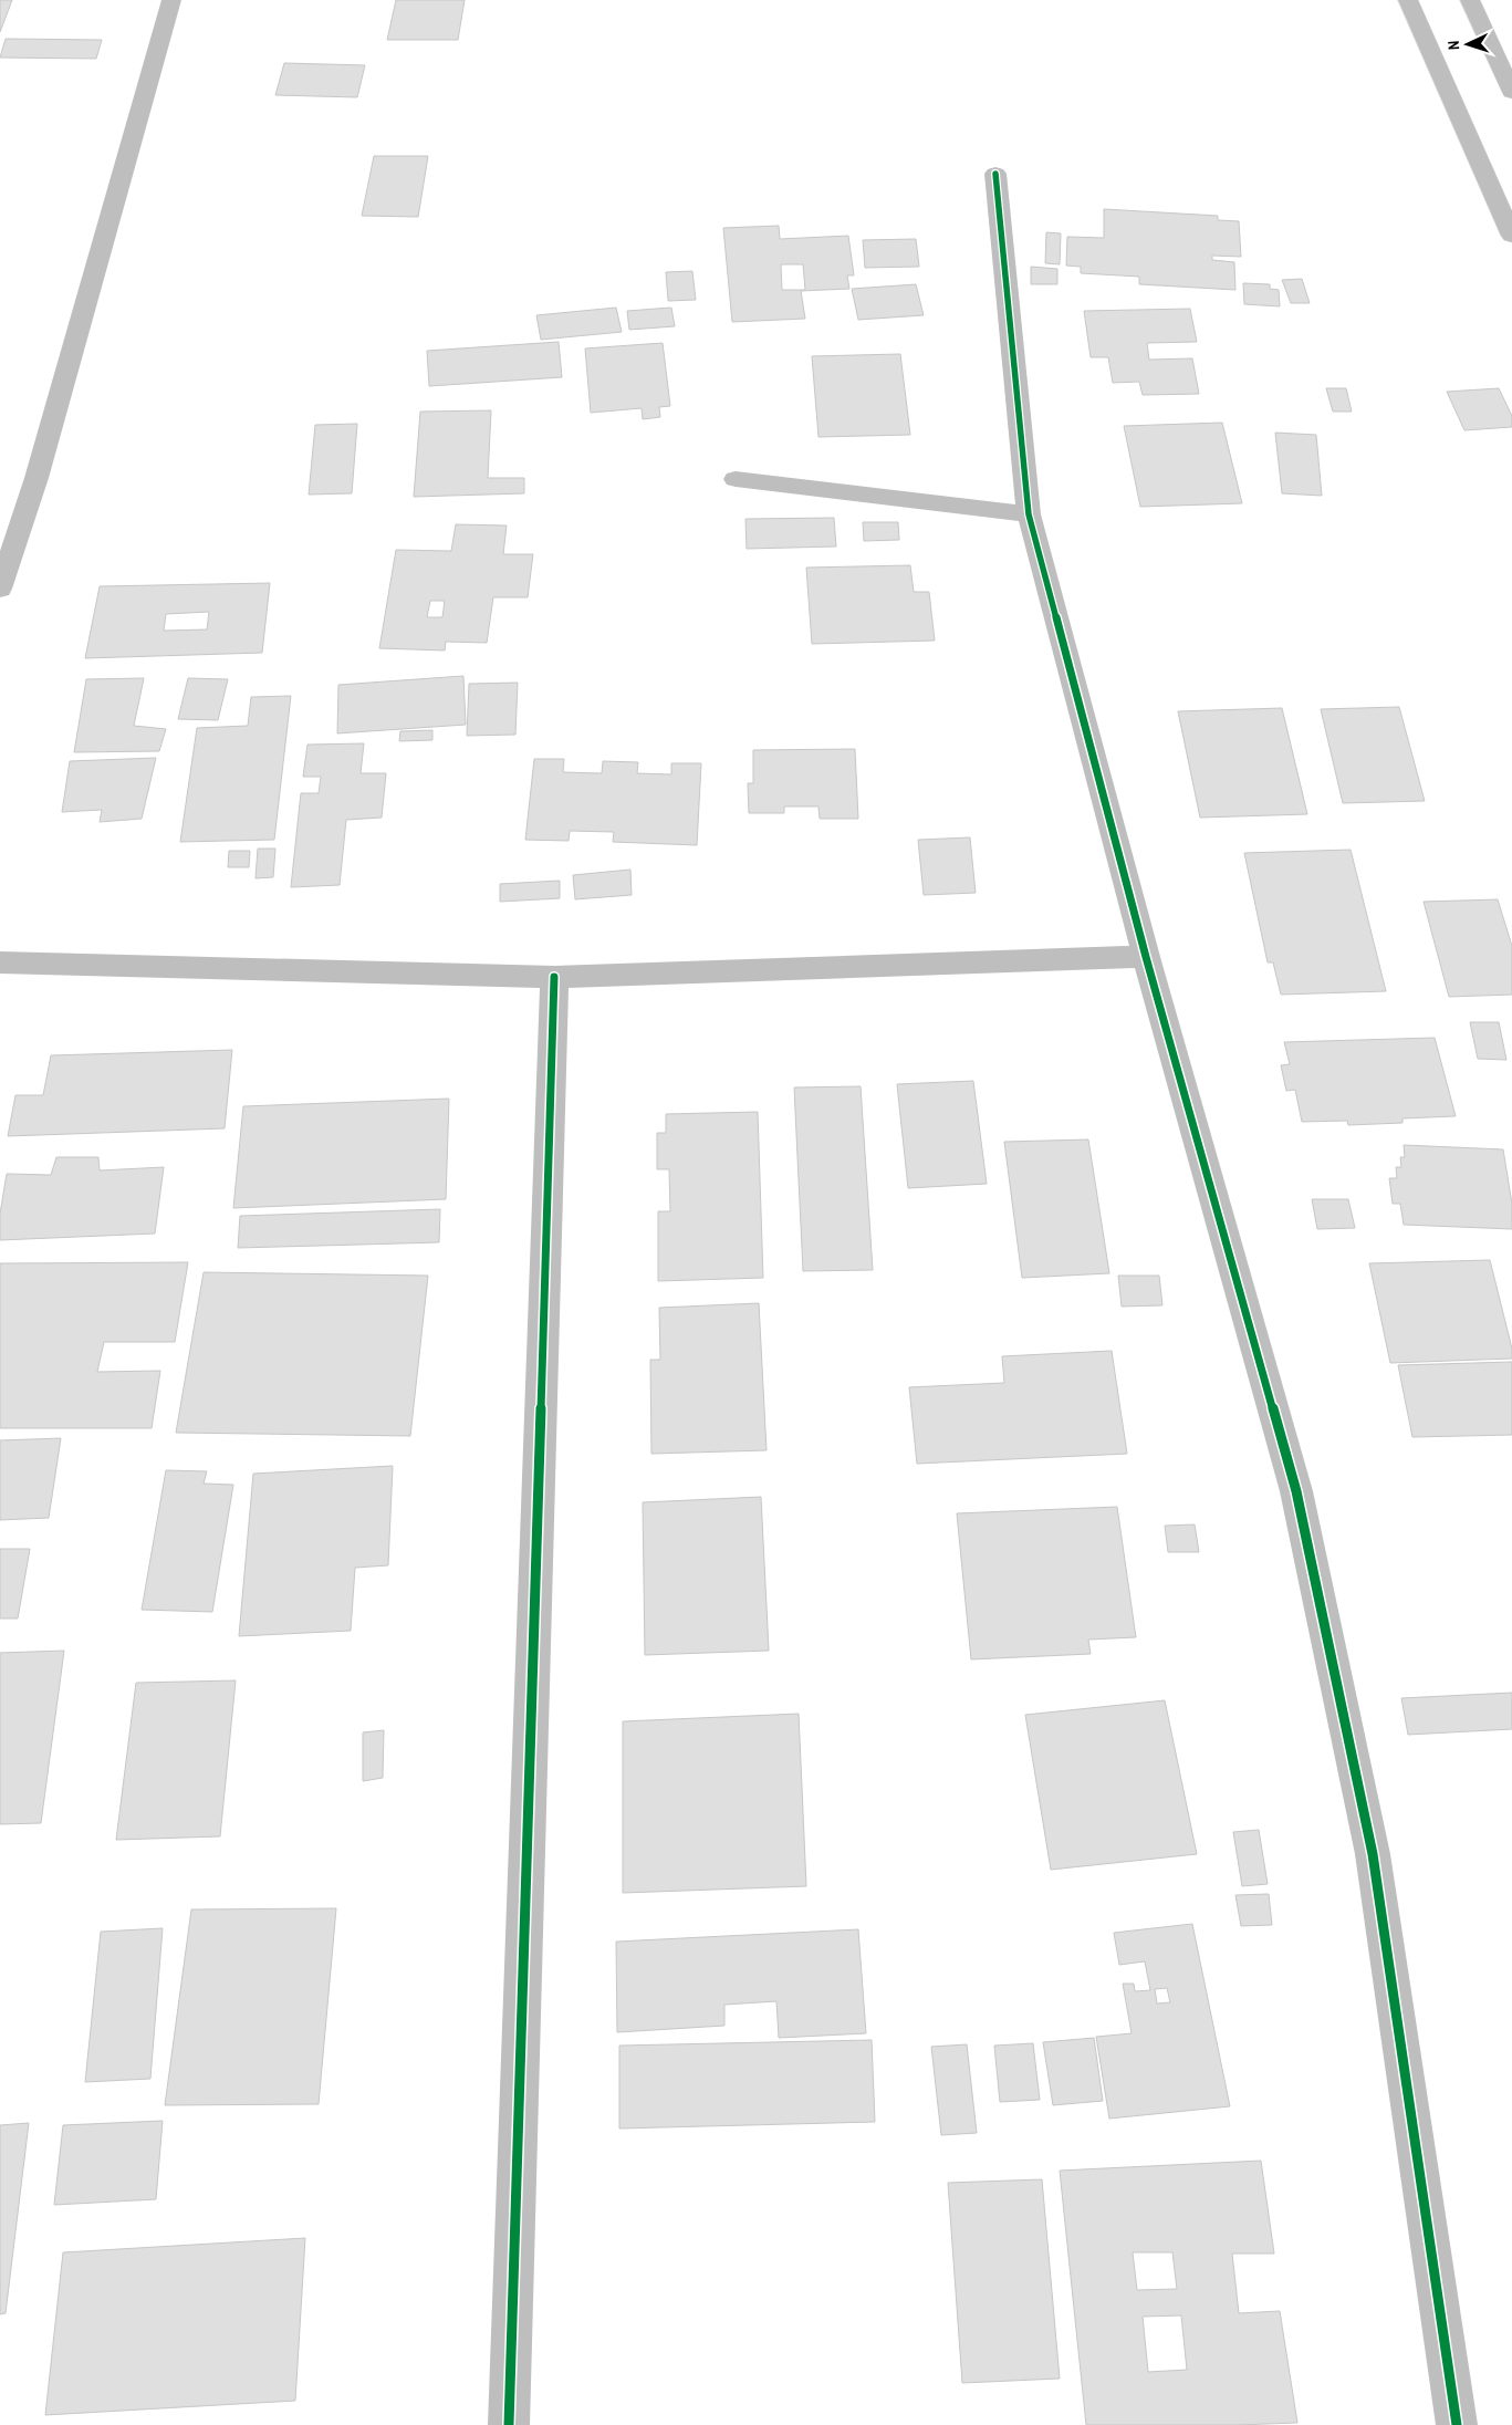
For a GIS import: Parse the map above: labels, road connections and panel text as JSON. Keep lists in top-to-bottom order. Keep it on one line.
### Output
{"north":"left"}
